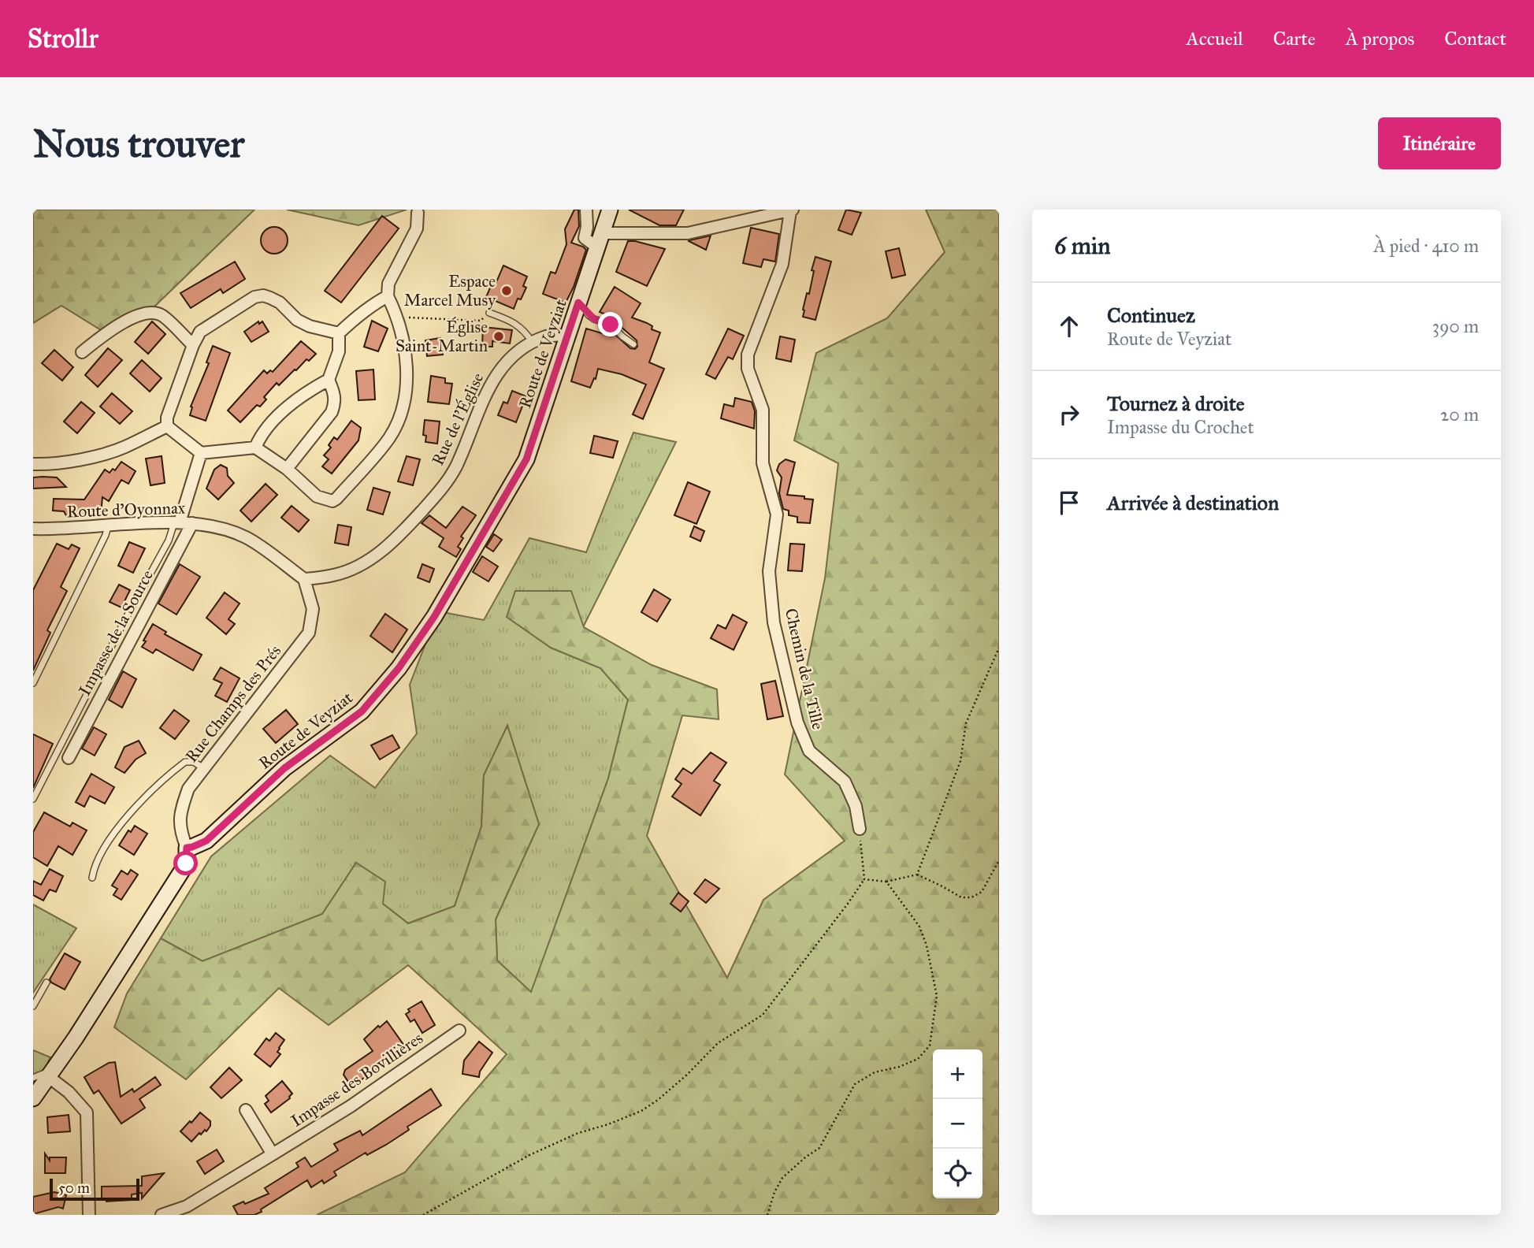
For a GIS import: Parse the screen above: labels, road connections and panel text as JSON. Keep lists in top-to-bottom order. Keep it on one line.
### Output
{"streets":{"street":["Route de Veyziat","Rue de l'Église","Route d'Oyonnax","Impasse de la Source","Chemin de la Tille","Rue Champs des Prés","Impasse des Bovillières"]},"crossings":[["Route de Veyziat","Rue de l'Église"],["Route de Veyziat","Rue Champs des Prés"],["Rue de l'Église","Route d'Oyonnax"],["Rue de l'Église","Rue Champs des Prés"],["Route d'Oyonnax","Impasse de la Source"],["Route d'Oyonnax","Rue Champs des Prés"]],"places":["Espace Marcel Musy","Église Saint-Martin"],"scale_bar":"50 m","page":{"header":"Strollr","nav":["Accueil","Carte","À propos","Contact"],"buttons":"Itinéraire","title":"Nous trouver","heading":["6 min","À pied · 410 m"],"list":[["Continuez","Route de Veyziat","390 m"],["Tournez à droite","Impasse du Crochet","20 m"],"Arrivée à destination"],"map_buttons":["+","−"],"scale":"50 m"}}
